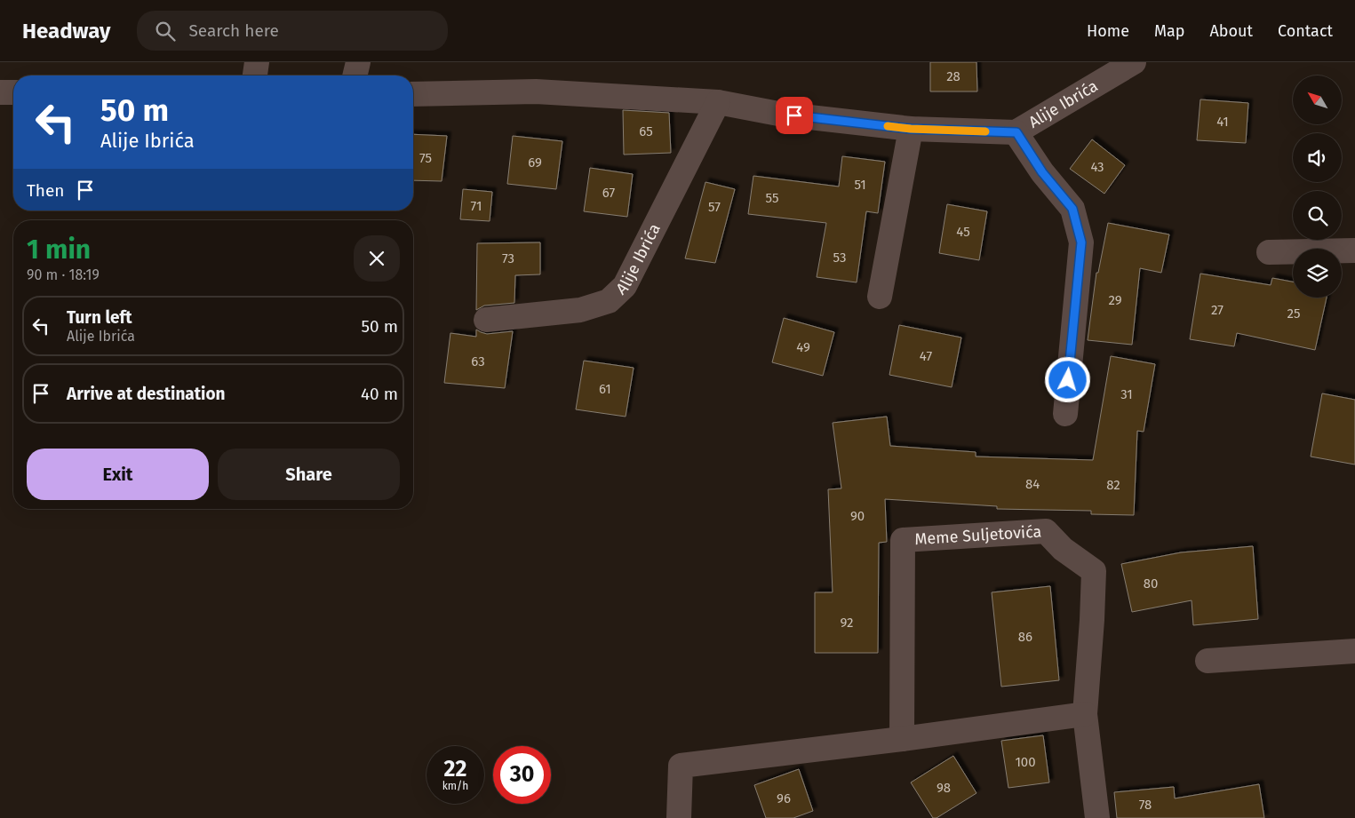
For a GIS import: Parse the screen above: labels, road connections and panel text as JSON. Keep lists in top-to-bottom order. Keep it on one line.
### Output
{"streets":{"street":["Alije Ibrića","Meme Suljetovića"]},"house_numbers":["28","41","65","75","69","43","51","67","55","71","57","45","53","73","29","27","25","49","47","63","61","31","84","82","90","80","92","86","100","98","96","78"],"north":"top left","page":{"header":"Headway","search":"Search here","nav":["Home","Map","About","Contact"],"turn":["50 m","Alije Ibrića"],"then":"Then","heading":["1 min","90 m · 18:19"],"list":[{"name":"Turn left","note":"Alije Ibrića","value":"50 m"},{"name":"Arrive at destination","value":"40 m"}],"buttons":["Exit","Share"],"speed":"22 km/h","limit":"30"}}
